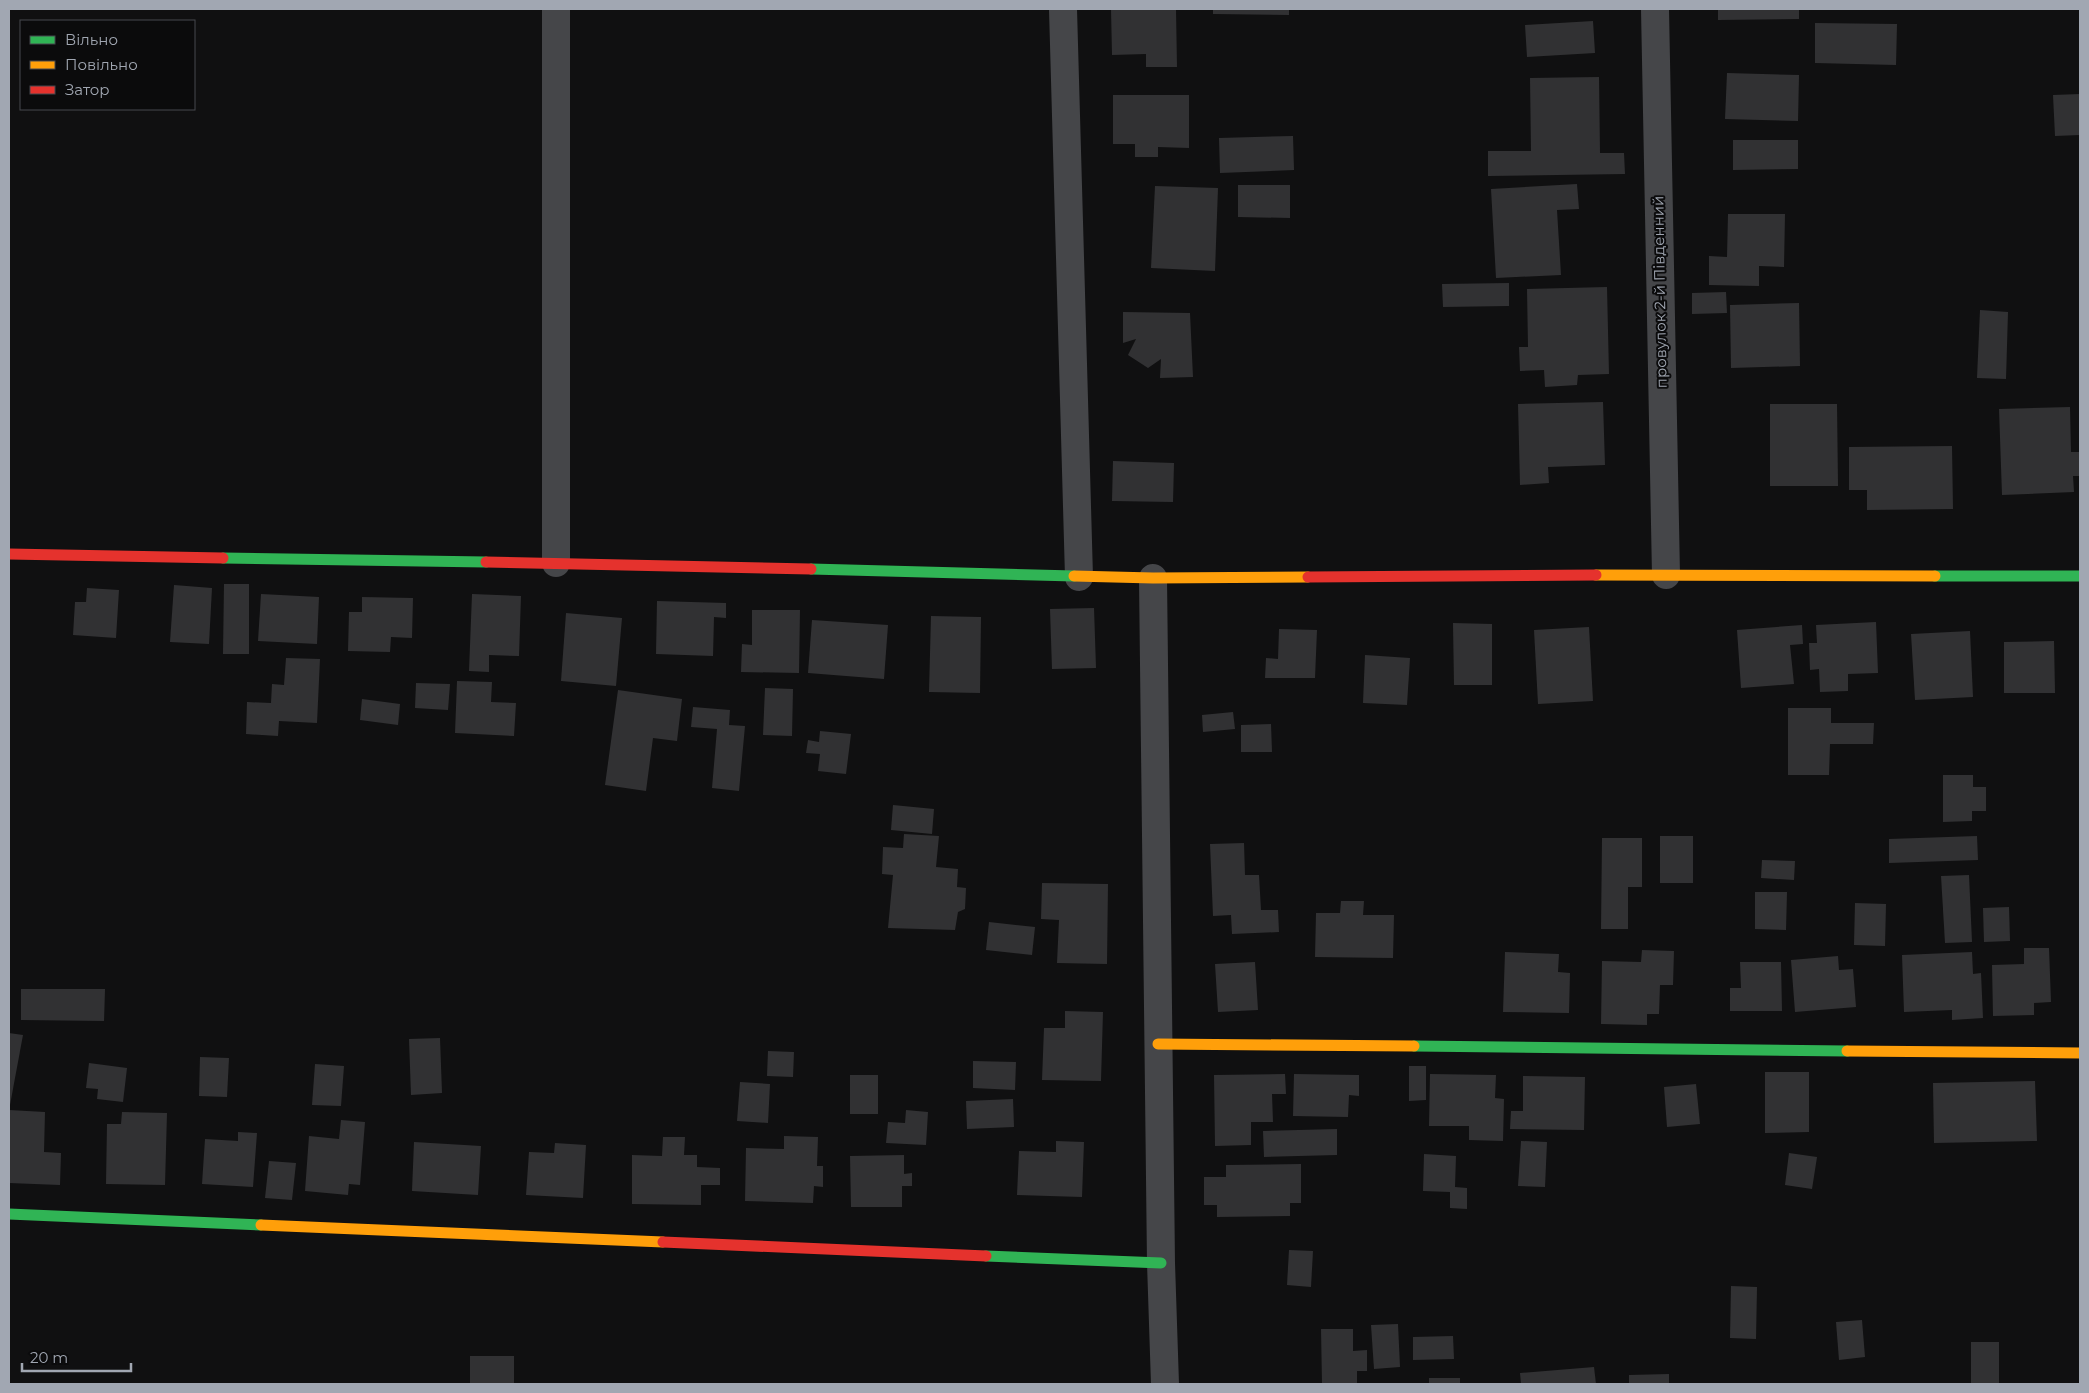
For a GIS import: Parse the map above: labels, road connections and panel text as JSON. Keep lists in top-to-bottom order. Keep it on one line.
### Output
{"streets":{"street":["провулок 2-й Південний"]},"legend":["Вільно","Повільно","Затор"],"scale_bar":"20 m"}
